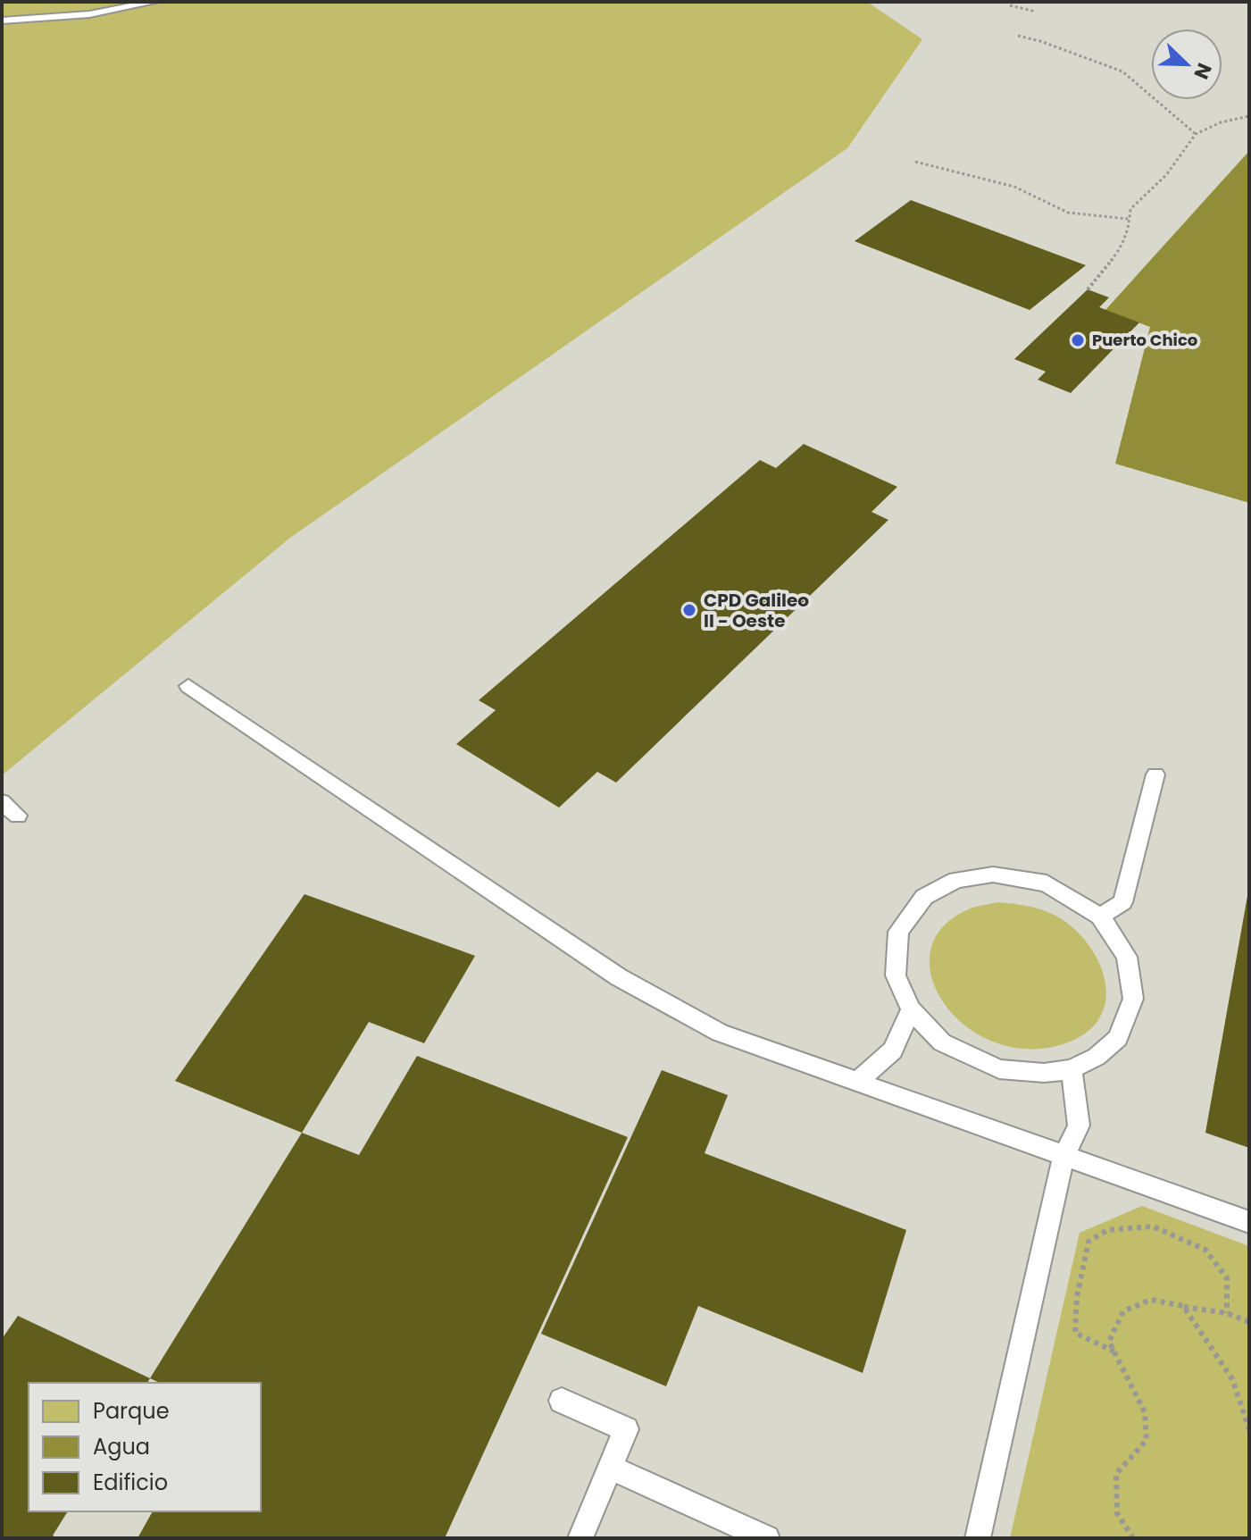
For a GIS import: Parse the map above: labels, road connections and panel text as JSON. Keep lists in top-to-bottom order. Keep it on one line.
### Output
{"places":["Puerto Chico","CPD Galileo II - Oeste"],"legend":["Parque","Agua","Edificio"],"north":"bottom right"}
